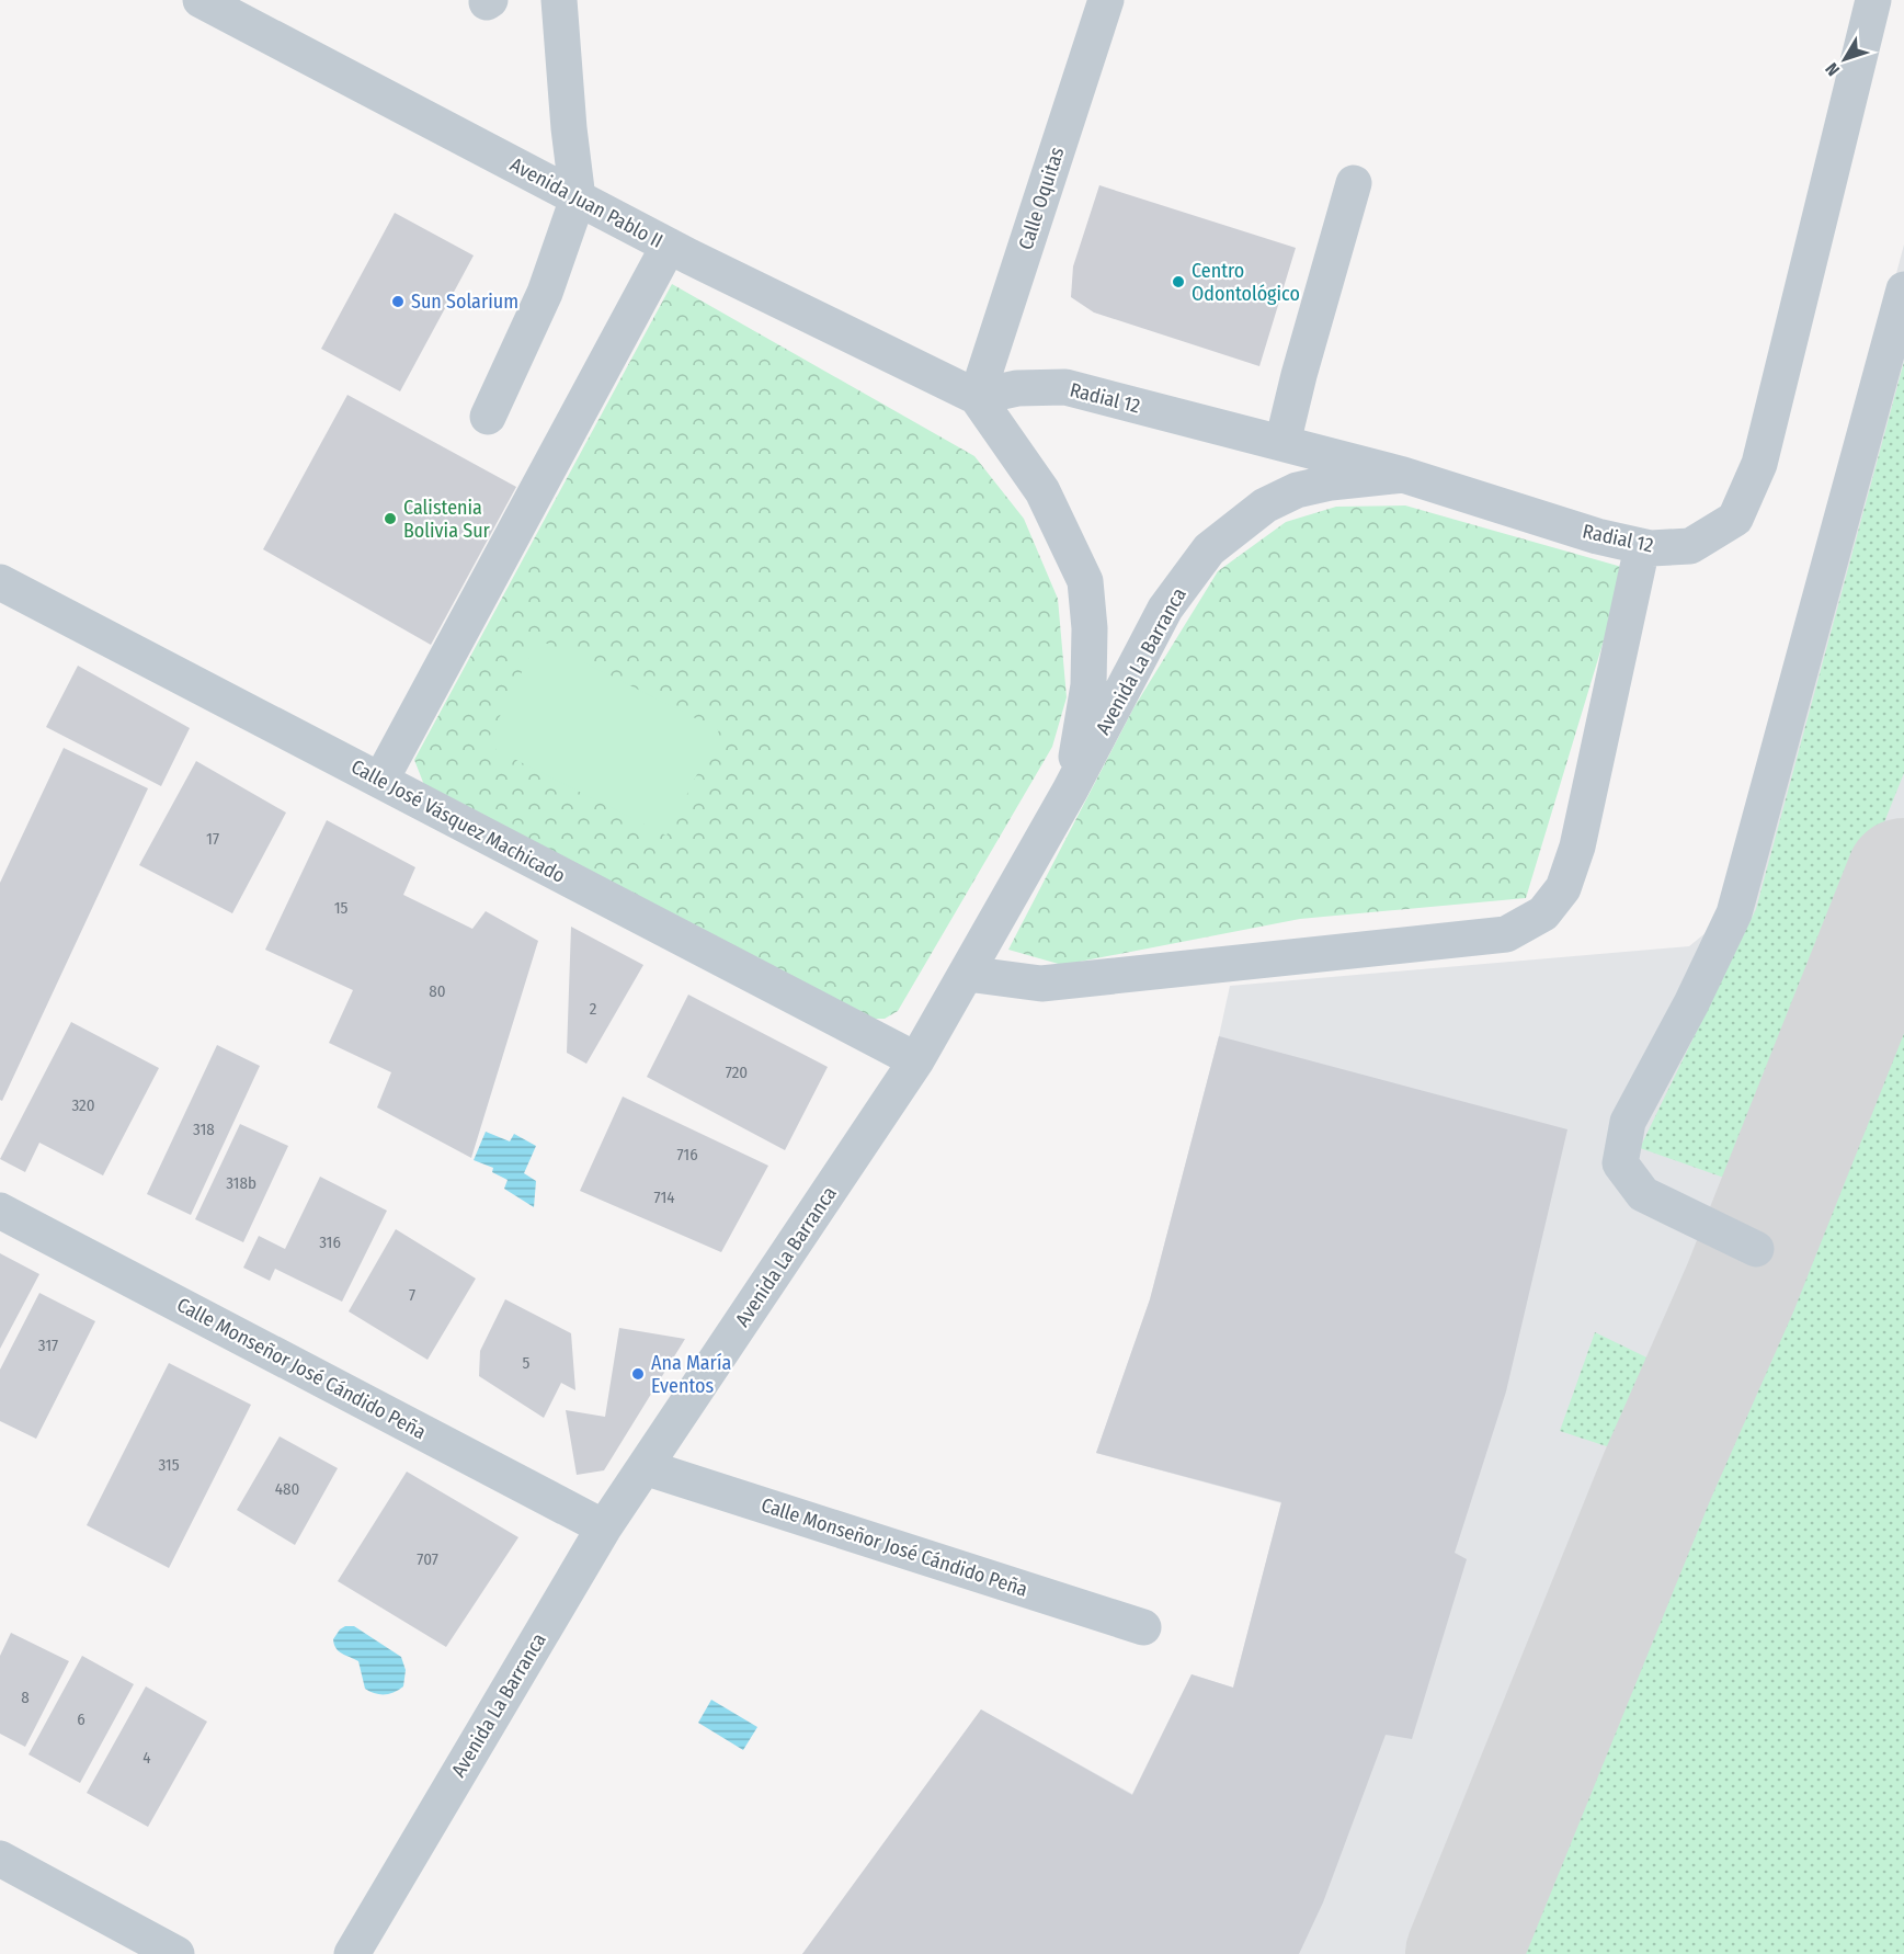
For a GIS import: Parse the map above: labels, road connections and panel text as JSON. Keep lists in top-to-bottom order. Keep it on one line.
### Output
{"streets":{"street":["Calle Oquitas","Avenida Juan Pablo II","Radial 12","Avenida La Barranca","Calle José Vásquez Machicado","Calle Monseñor José Cándido Peña"]},"crossings":[["Calle Oquitas","Avenida Juan Pablo II"],["Calle Oquitas","Radial 12"],["Calle Oquitas","Avenida La Barranca"],["Avenida Juan Pablo II","Radial 12"],["Avenida Juan Pablo II","Avenida La Barranca"],["Radial 12","Avenida La Barranca"],["Avenida La Barranca","Calle José Vásquez Machicado"],["Avenida La Barranca","Calle Monseñor José Cándido Peña"]],"places":["Centro Odontológico","Sun Solarium","Calistenia Bolivia Sur","Ana María Eventos"],"house_numbers":["17","15","80","2","720","320","318","716","318b","714","316","7","317","5","315","480","707","8","6","4"],"north":"bottom left"}
